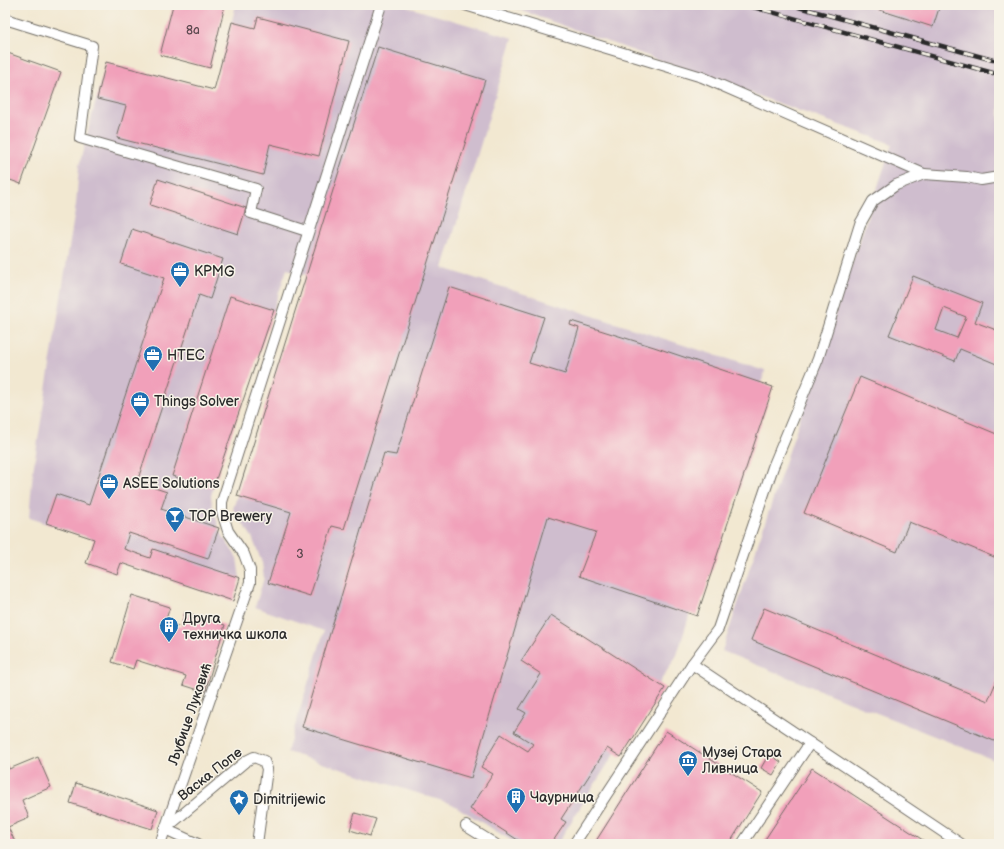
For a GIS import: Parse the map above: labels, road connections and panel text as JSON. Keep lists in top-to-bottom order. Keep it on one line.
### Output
{"streets":{"lane":["Љубице Луковић","Васка Попе"]},"crossings":[["Љубице Луковић","Васка Попе"]],"places":{"office":["KPMG","HTEC","Things Solver","ASEE Solutions"],"bar":["TOP Brewery"],"building":["Друга техничка школа","Чаурница"],"museum":["Музеј Стара Ливница"],"place":["Dimitrijewic"]},"house_numbers":["8a","3"]}
